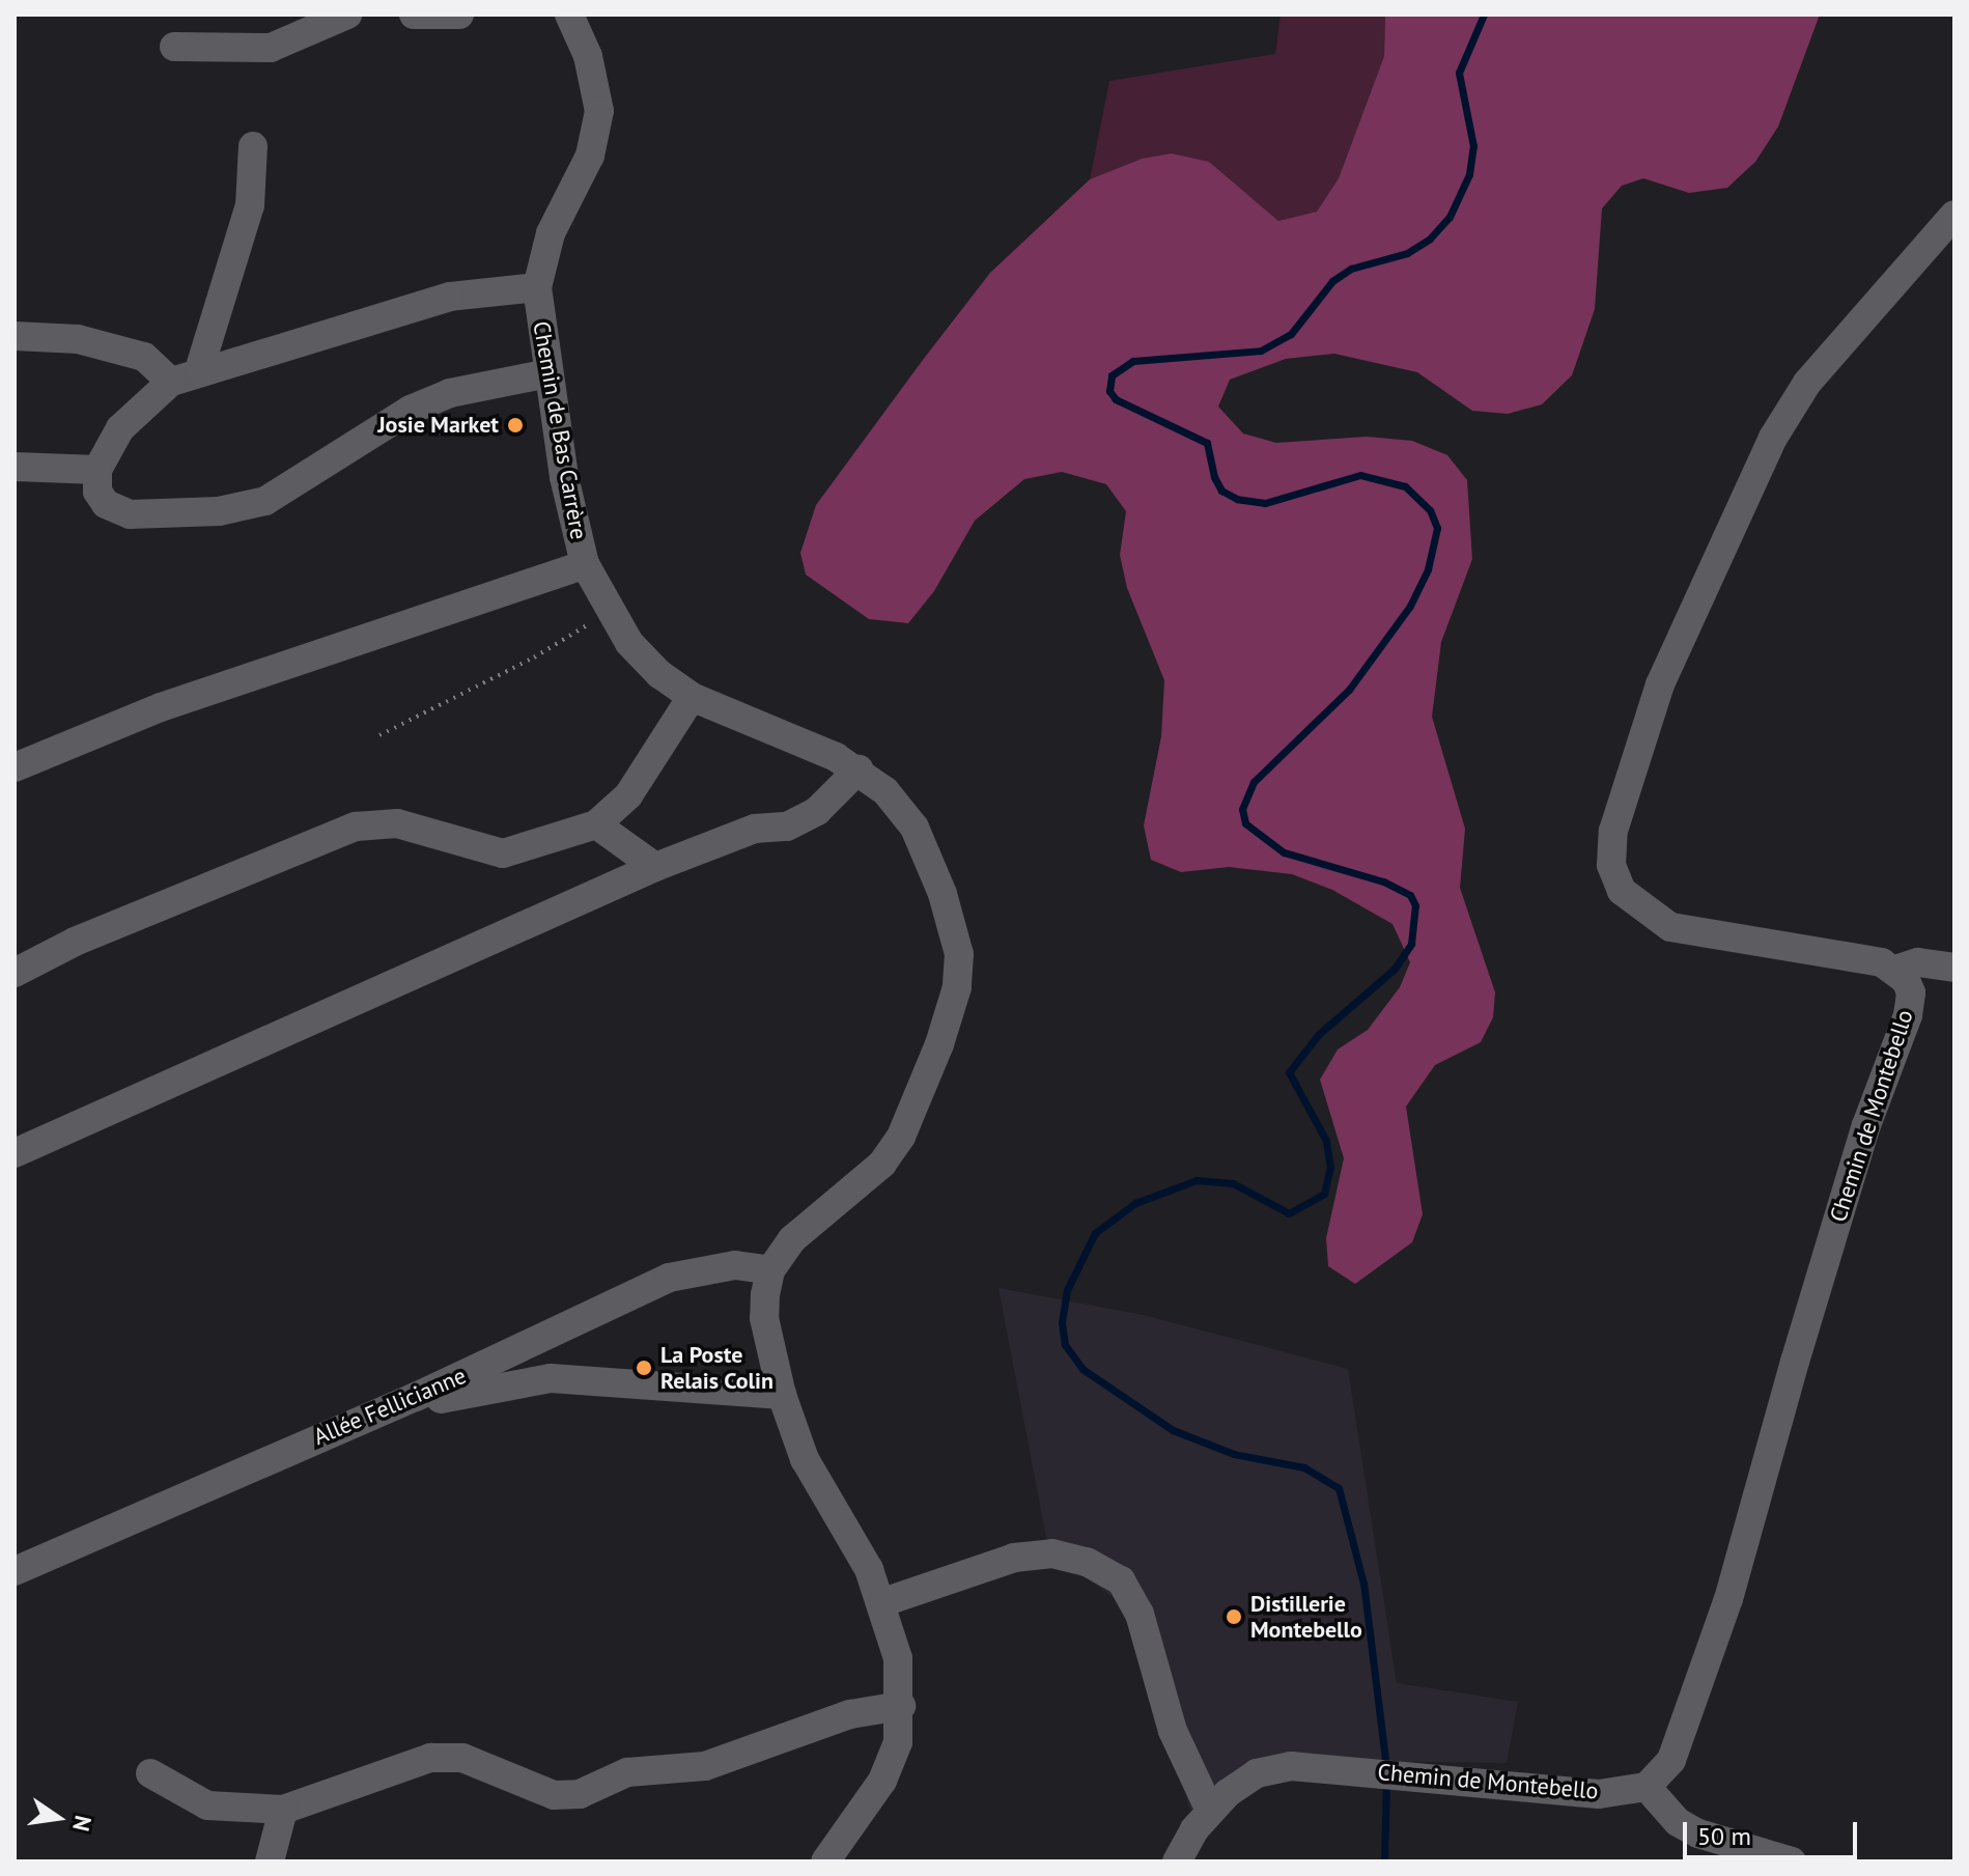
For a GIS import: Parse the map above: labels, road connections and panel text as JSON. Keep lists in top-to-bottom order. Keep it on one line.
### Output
{"streets":{"street":["Chemin de Bas Carrère","Chemin de Montebello","Allée Fellicianne"]},"crossings":[["Chemin de Bas Carrère","Allée Fellicianne"]],"places":["Josie Market","La Poste Relais Colin","Distillerie Montebello"],"scale_bar":"50 m","north":"right"}
